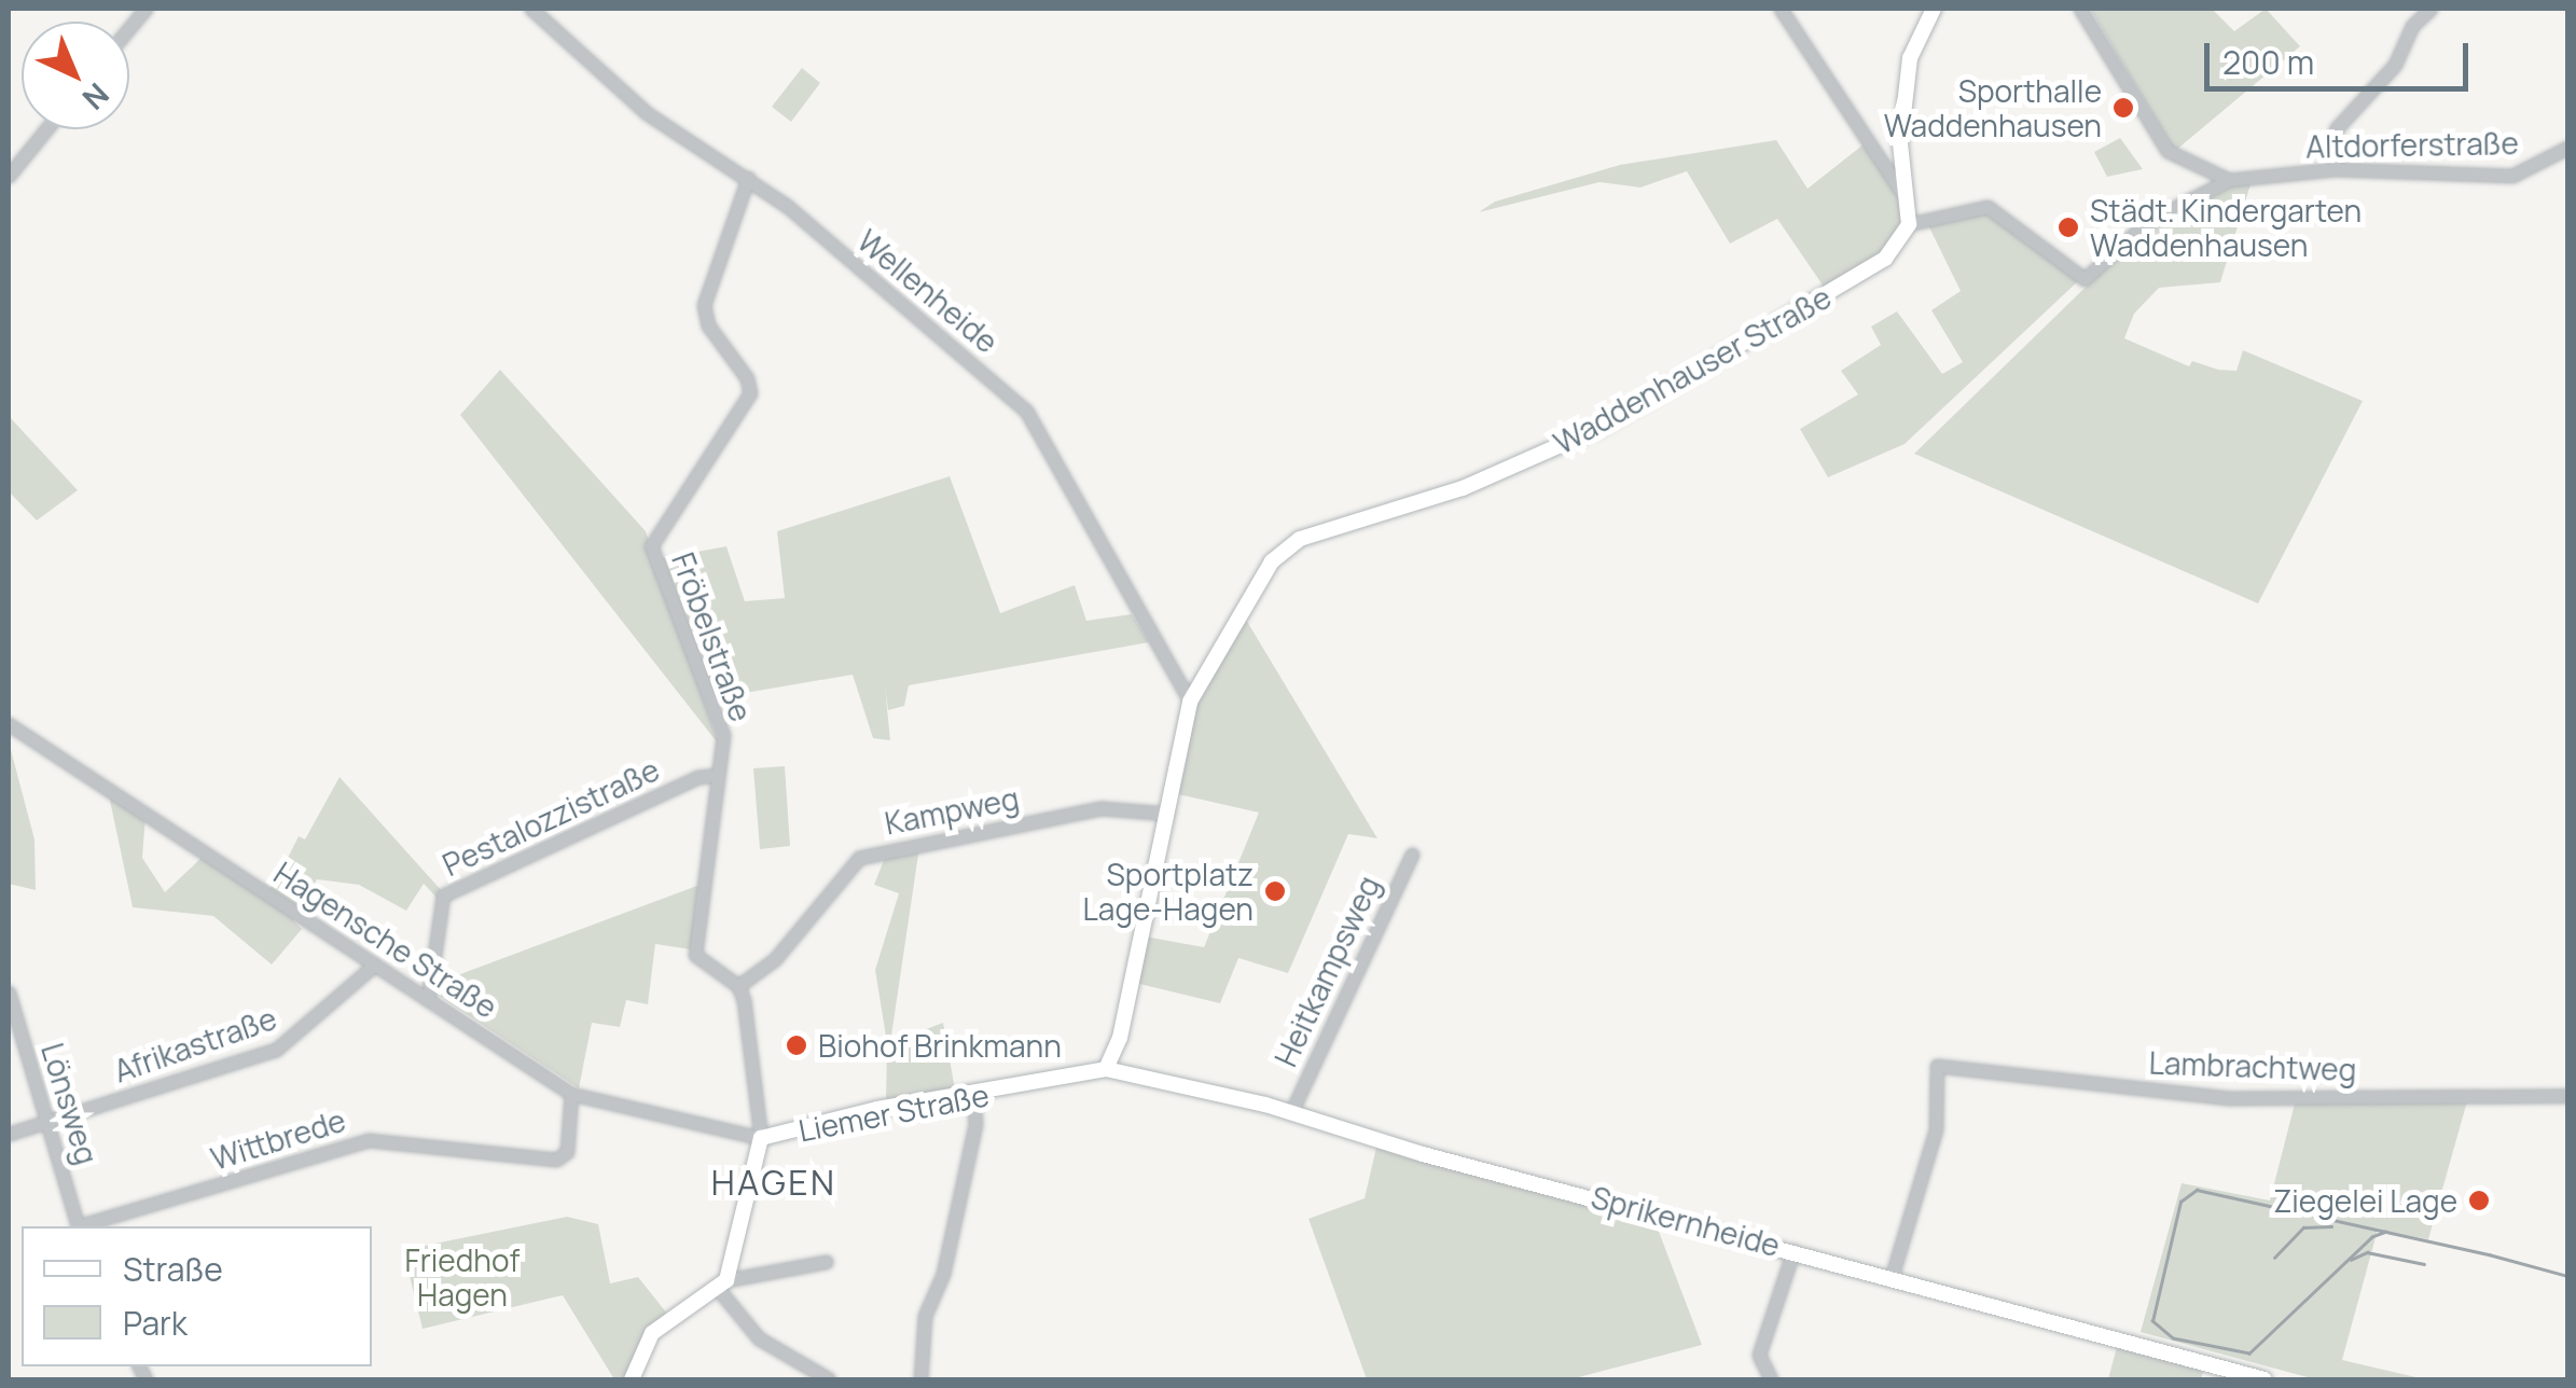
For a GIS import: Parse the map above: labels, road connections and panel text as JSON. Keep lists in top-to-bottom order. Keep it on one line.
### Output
{"streets":{"main road":["Waddenhauser Straße","Liemer Straße","Sprikernheide"],"street":["Altdorferstraße","Wellenheide","Fröbelstraße","Kampweg","Pestalozzistraße","Hagensche Straße","Heitkampsweg","Afrikastraße","Lambrachtweg","Lönsweg","Wittbrede"]},"crossings":[["Wellenheide","Waddenhauser Straße"],["Wellenheide","Fröbelstraße"],["Waddenhauser Straße","Kampweg"],["Waddenhauser Straße","Liemer Straße"],["Waddenhauser Straße","Sprikernheide"],["Fröbelstraße","Kampweg"],["Fröbelstraße","Pestalozzistraße"],["Pestalozzistraße","Hagensche Straße"],["Hagensche Straße","Afrikastraße"],["Hagensche Straße","Liemer Straße"],["Hagensche Straße","Wittbrede"],["Heitkampsweg","Sprikernheide"],["Afrikastraße","Lönsweg"],["Lambrachtweg","Sprikernheide"],["Liemer Straße","Sprikernheide"]],"districts":["HAGEN"],"parks":["Friedhof Hagen"],"places":["Sporthalle Waddenhausen","Städt. Kindergarten Waddenhausen","Sportplatz Lage-Hagen","Biohof Brinkmann","Ziegelei Lage"],"legend":["Straße","Park"],"scale_bar":"200 m","north":"bottom right"}
